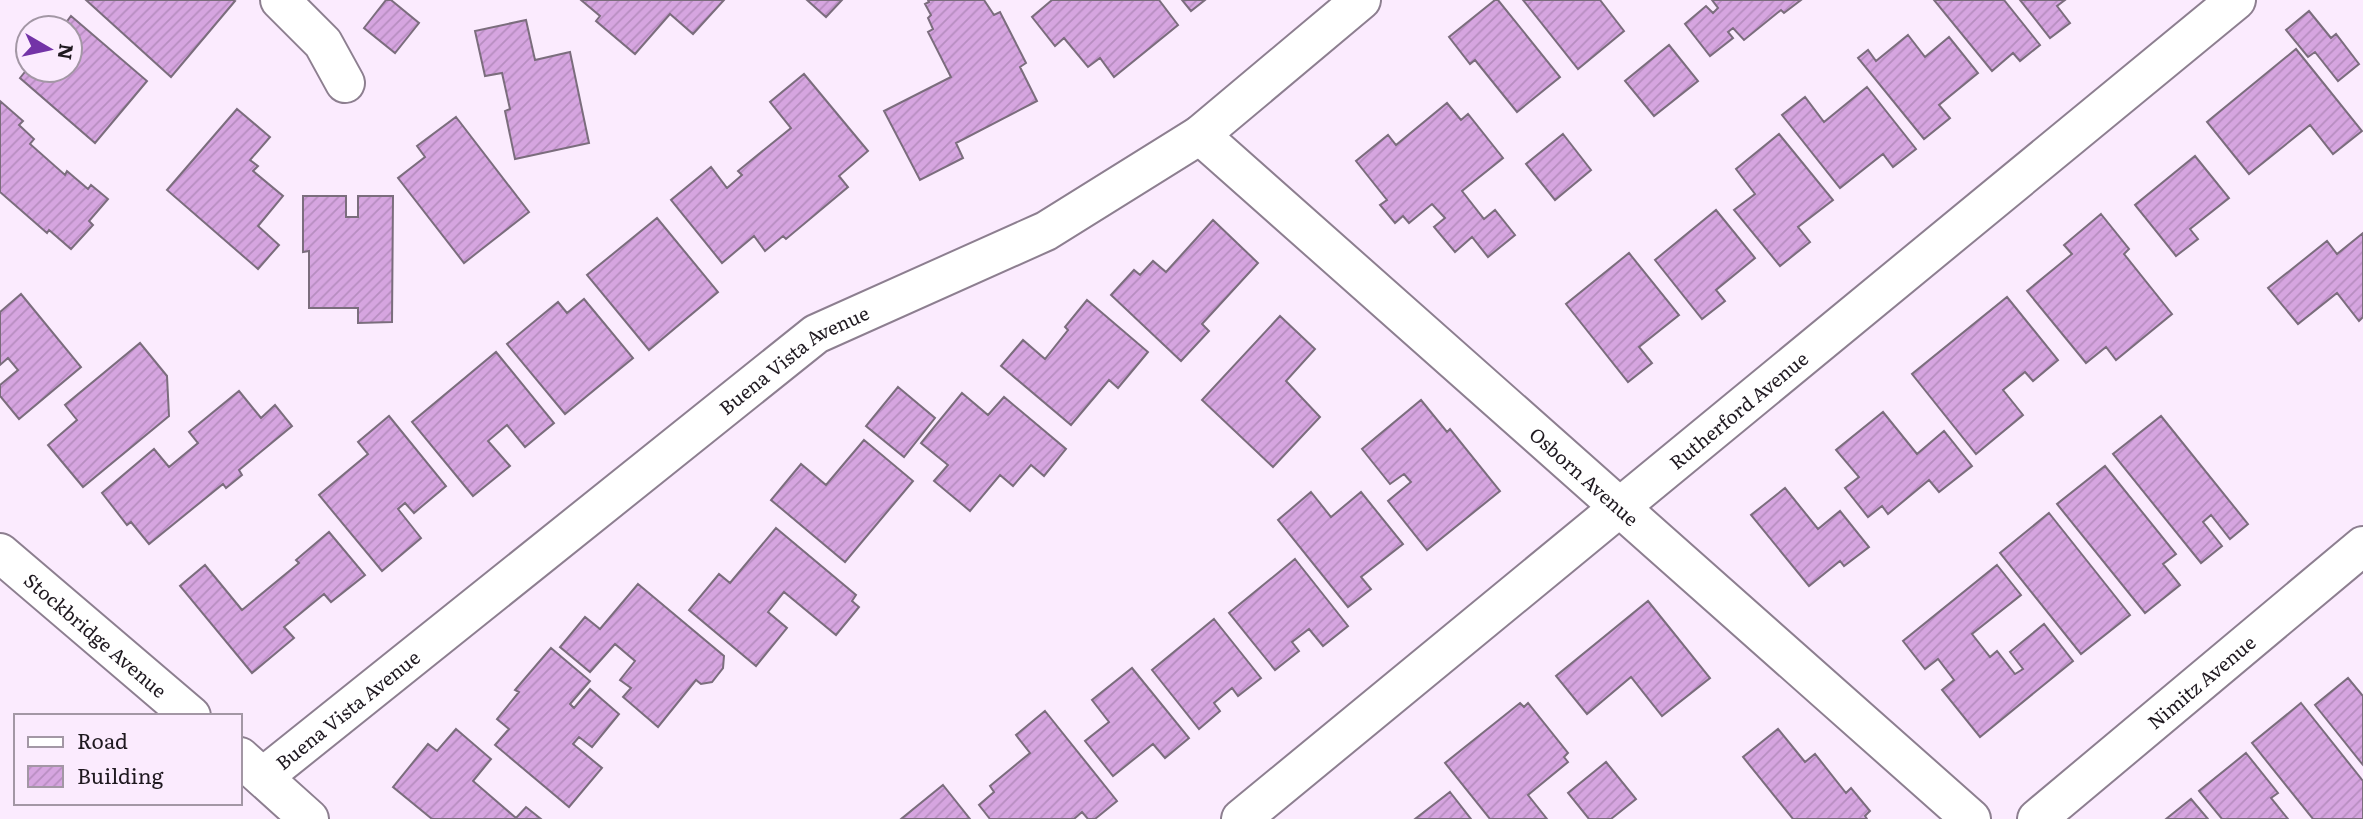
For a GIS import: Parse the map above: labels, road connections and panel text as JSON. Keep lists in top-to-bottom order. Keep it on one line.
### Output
{"streets":{"street":["Buena Vista Avenue","Rutherford Avenue","Osborn Avenue","Stockbridge Avenue","Nimitz Avenue"]},"crossings":[["Buena Vista Avenue","Osborn Avenue"],["Rutherford Avenue","Osborn Avenue"]],"legend":["Road","Building"],"north":"right"}
